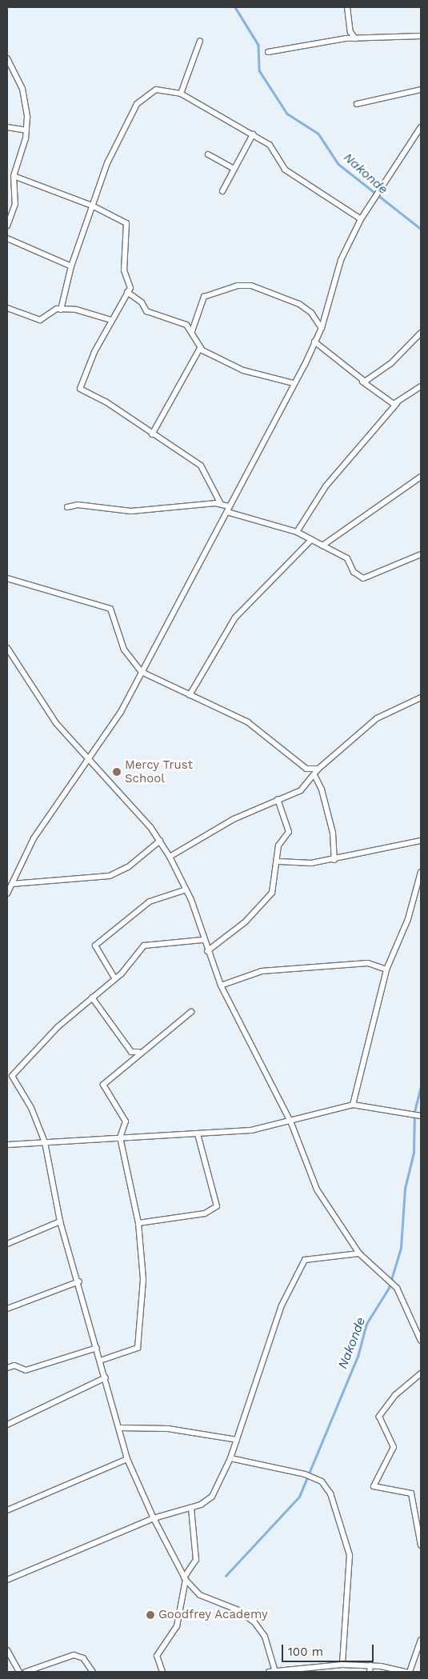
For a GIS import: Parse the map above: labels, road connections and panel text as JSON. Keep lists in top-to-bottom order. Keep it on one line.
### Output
{"water":["Nakonde"],"places":["Mercy Trust School","Goodfrey Academy"],"scale_bar":"100 m"}
